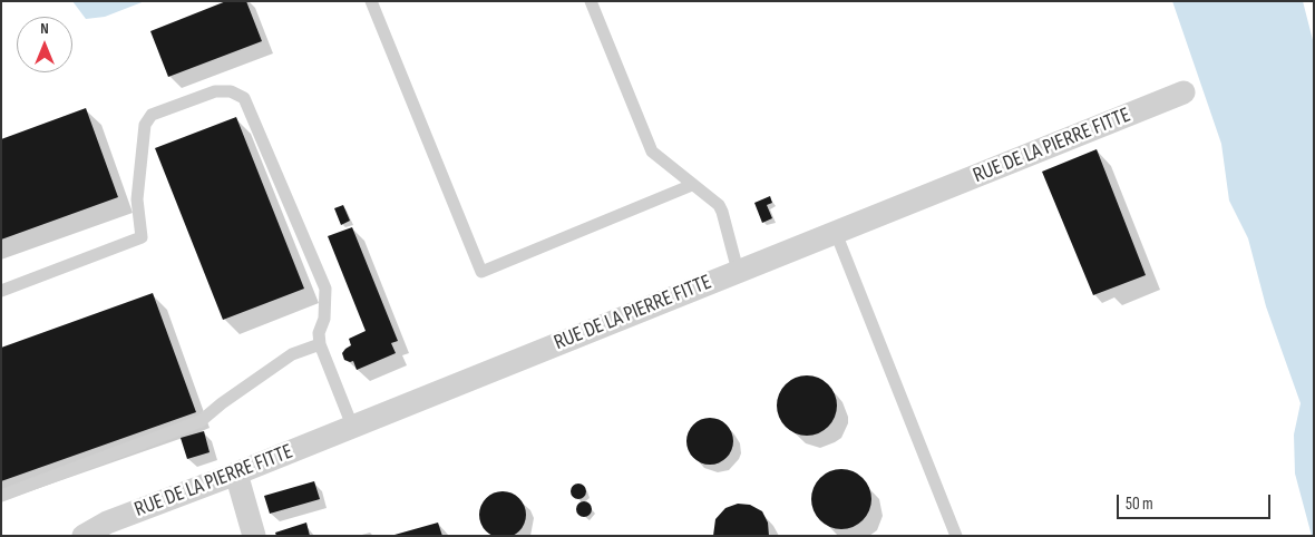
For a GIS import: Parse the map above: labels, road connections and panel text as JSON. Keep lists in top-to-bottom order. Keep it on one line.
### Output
{"streets":{"street":["RUE DE LA PIERRE FITTE"]},"scale_bar":"50 m","north":"top"}
